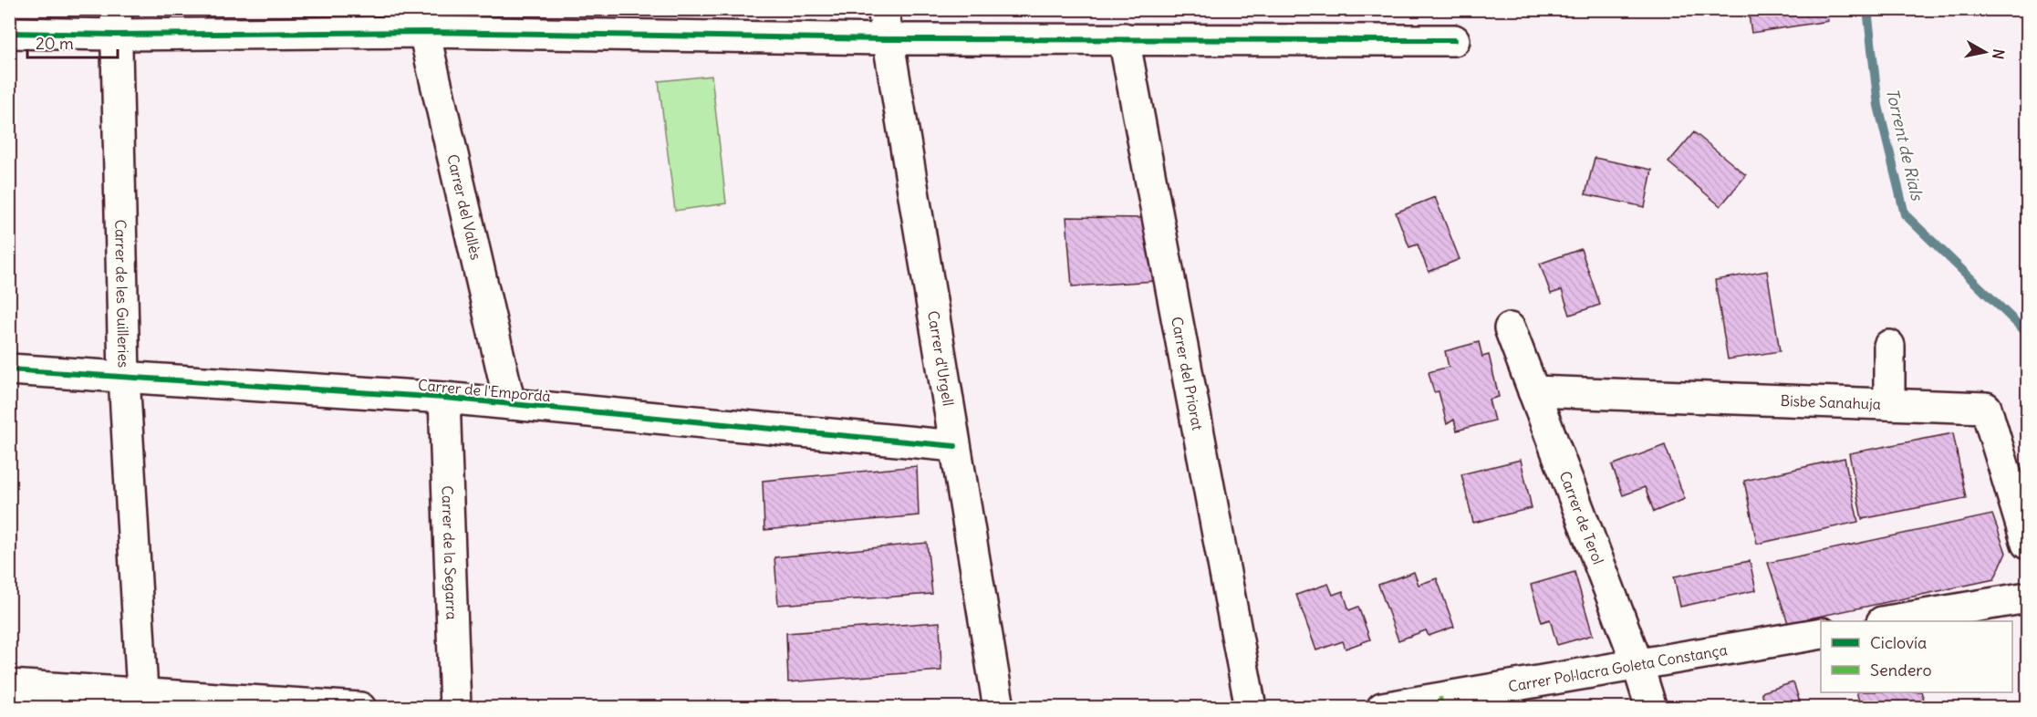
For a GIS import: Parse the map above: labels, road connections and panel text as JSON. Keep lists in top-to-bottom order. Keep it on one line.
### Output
{"streets":{"street":["Carrer del Vallès","Carrer de les Guilleries","Carrer d'Urgell","Carrer del Priorat","Carrer de l'Empordà","Bisbe Sanahuja","Carrer de Terol","Carrer de la Segarra","Carrer Pol·lacra Goleta Constança"]},"crossings":[["Carrer del Vallès","Carrer de l'Empordà"],["Carrer de les Guilleries","Carrer de l'Empordà"],["Carrer d'Urgell","Carrer de l'Empordà"],["Carrer de l'Empordà","Carrer de la Segarra"],["Bisbe Sanahuja","Carrer de Terol"],["Carrer de Terol","Carrer Pol·lacra Goleta Constança"]],"water":["Torrent de Rials"],"legend":["Ciclovía","Sendero"],"scale_bar":"20 m","north":"right"}
